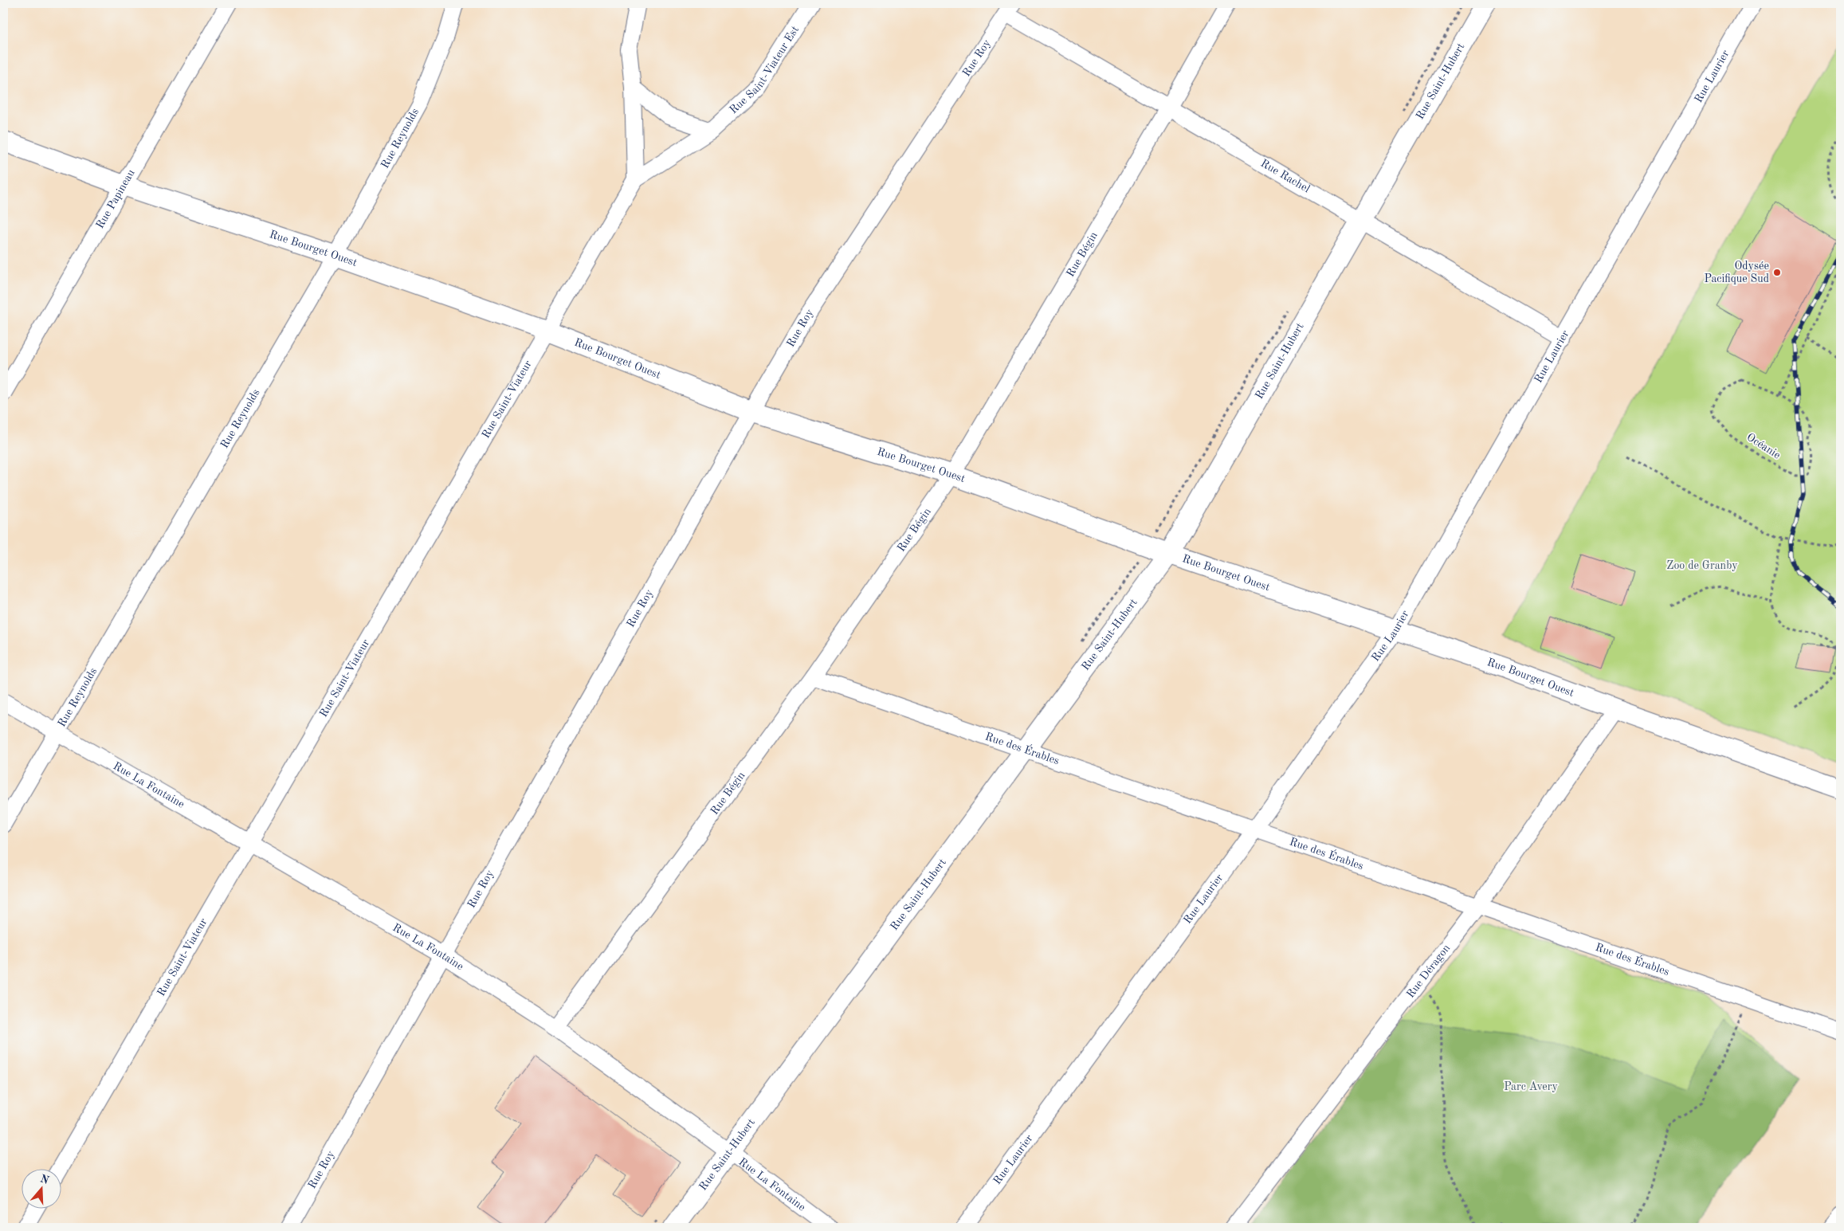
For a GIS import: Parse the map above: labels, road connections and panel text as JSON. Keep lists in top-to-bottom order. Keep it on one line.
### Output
{"streets":{"street":["Rue Roy","Rue Saint-Viateur Est","Rue Laurier","Rue Saint-Hubert","Rue Reynolds","Rue Rachel","Rue Papineau","Rue Bourget Ouest","Rue Bégin","Rue Saint-Viateur","Rue des Érables","Rue La Fontaine","Rue Déragon"],"path":["Océanie"]},"crossings":[["Rue Roy","Rue Rachel"],["Rue Roy","Rue Bourget Ouest"],["Rue Roy","Rue La Fontaine"],["Rue Saint-Viateur Est","Rue Saint-Viateur"],["Rue Laurier","Rue Rachel"],["Rue Laurier","Rue Bourget Ouest"],["Rue Laurier","Rue des Érables"],["Rue Saint-Hubert","Rue Rachel"],["Rue Saint-Hubert","Rue Bourget Ouest"],["Rue Saint-Hubert","Rue des Érables"],["Rue Saint-Hubert","Rue La Fontaine"],["Rue Reynolds","Rue Bourget Ouest"],["Rue Reynolds","Rue La Fontaine"],["Rue Rachel","Rue Bégin"],["Rue Papineau","Rue Bourget Ouest"],["Rue Bourget Ouest","Rue Bégin"],["Rue Bourget Ouest","Rue Saint-Viateur"],["Rue Bourget Ouest","Rue Déragon"],["Rue Bégin","Rue des Érables"],["Rue Bégin","Rue La Fontaine"],["Rue Saint-Viateur","Rue La Fontaine"],["Rue des Érables","Rue Déragon"]],"parks":["Zoo de Granby","Parc Avery"],"places":["Odysée Pacifique Sud"],"north":"top"}
